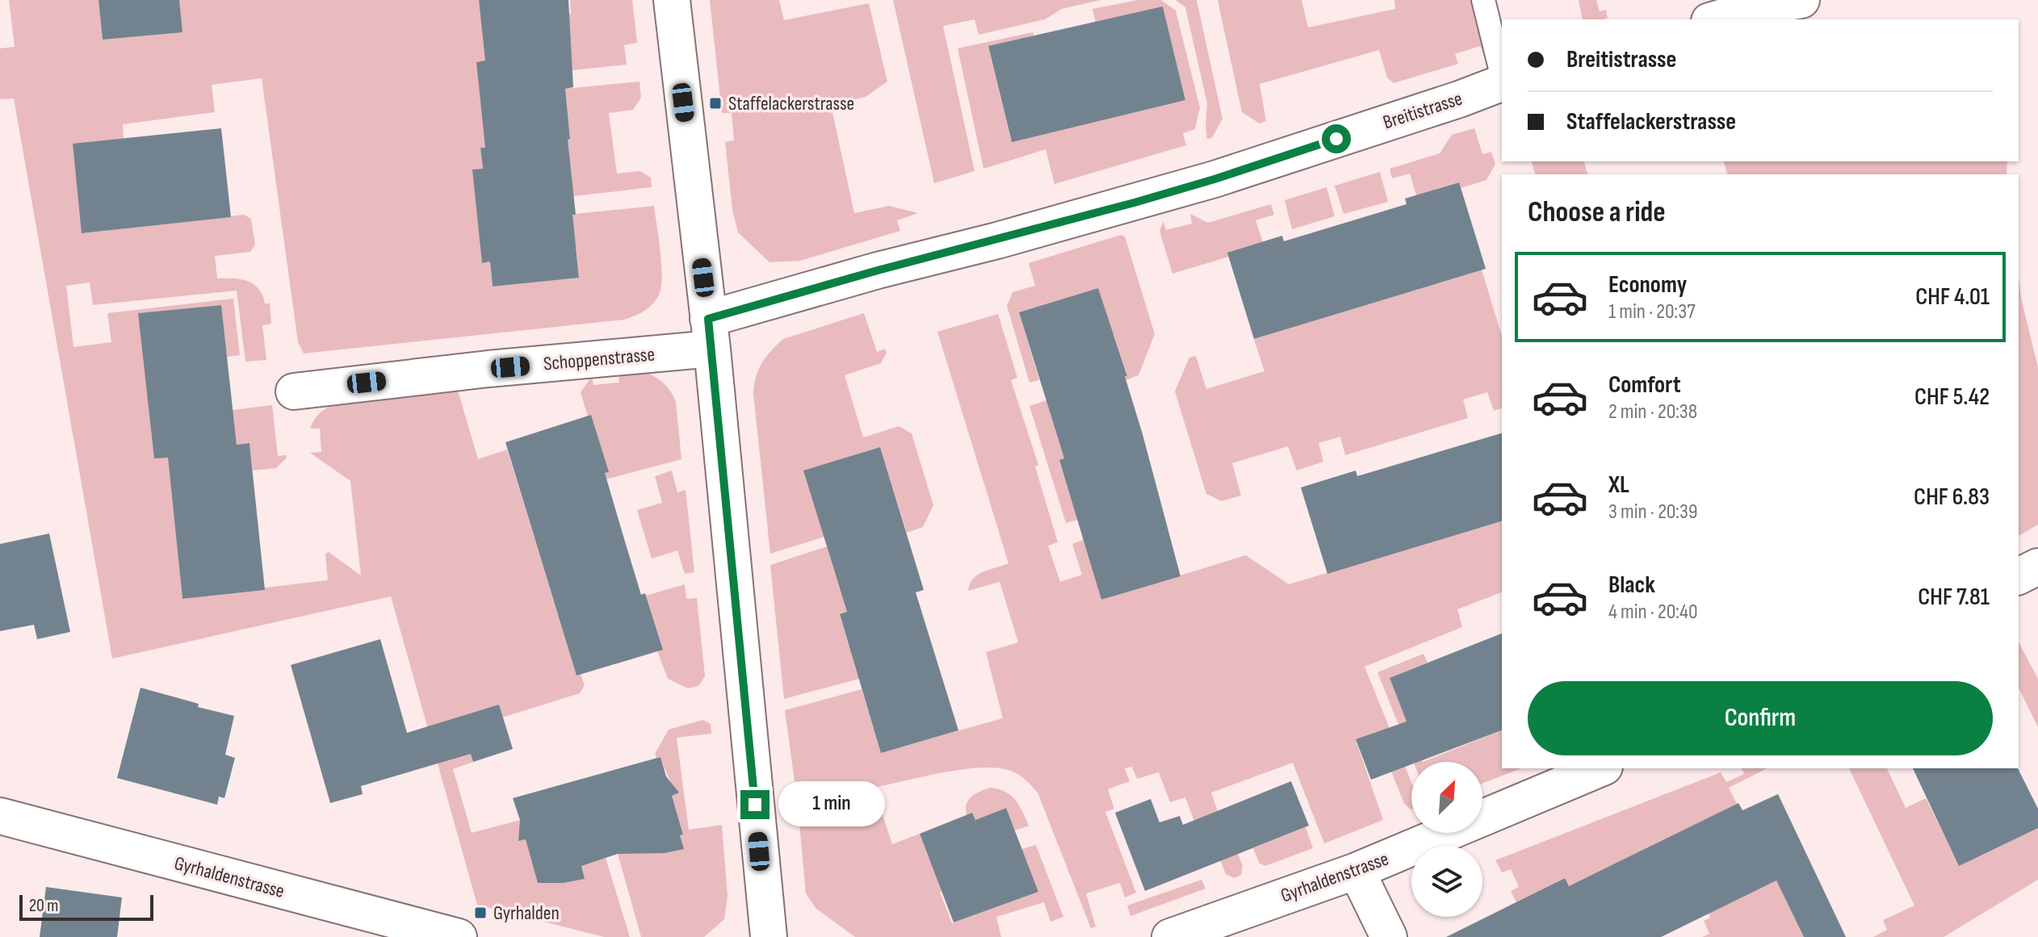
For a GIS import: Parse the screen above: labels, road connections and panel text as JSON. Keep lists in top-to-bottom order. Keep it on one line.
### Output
{"streets":{"street":["Breitistrasse","Schoppenstrasse","Gyrhaldenstrasse"]},"crossings":[["Breitistrasse","Schoppenstrasse"]],"places":{"transit":["Staffelackerstrasse","Gyrhalden"]},"scale_bar":"20 m","north":"top right","page":{"banner":["Breitistrasse","Staffelackerstrasse"],"heading":"Choose a ride","list":[{"name":"Economy","note":"1 min · 20:37","value":"CHF 4.01"},{"name":"Comfort","note":"2 min · 20:38","value":"CHF 5.42"},{"name":"XL","note":"3 min · 20:39","value":"CHF 6.83"},{"name":"Black","note":"4 min · 20:40","value":"CHF 7.81"}],"buttons":"Confirm","bubble":"1 min","scale":"20 m"}}
